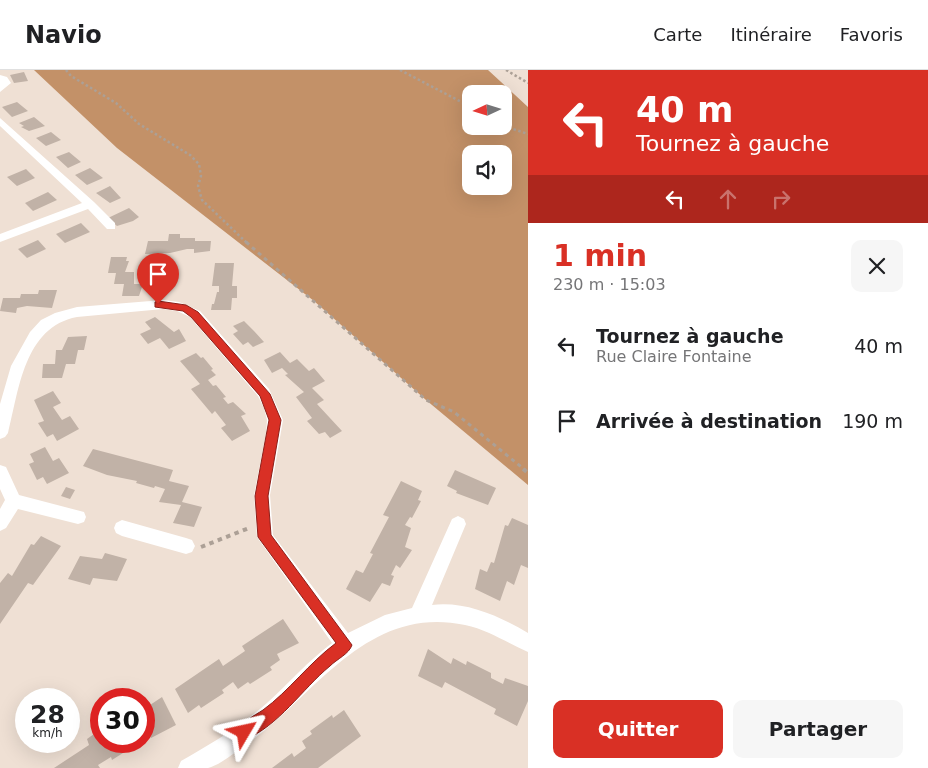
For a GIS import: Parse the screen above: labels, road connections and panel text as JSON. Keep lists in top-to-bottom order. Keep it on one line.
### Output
{"north":"left","page":{"header":"Navio","nav":["Carte","Itinéraire","Favoris"],"turn":["40 m","Tournez à gauche"],"heading":["1 min","230 m · 15:03"],"list":[{"name":"Tournez à gauche","note":"Rue Claire Fontaine","value":"40 m"},{"name":"Arrivée à destination","value":"190 m"}],"speed":"28 km/h","limit":"30","buttons":["Quitter","Partager"]}}
